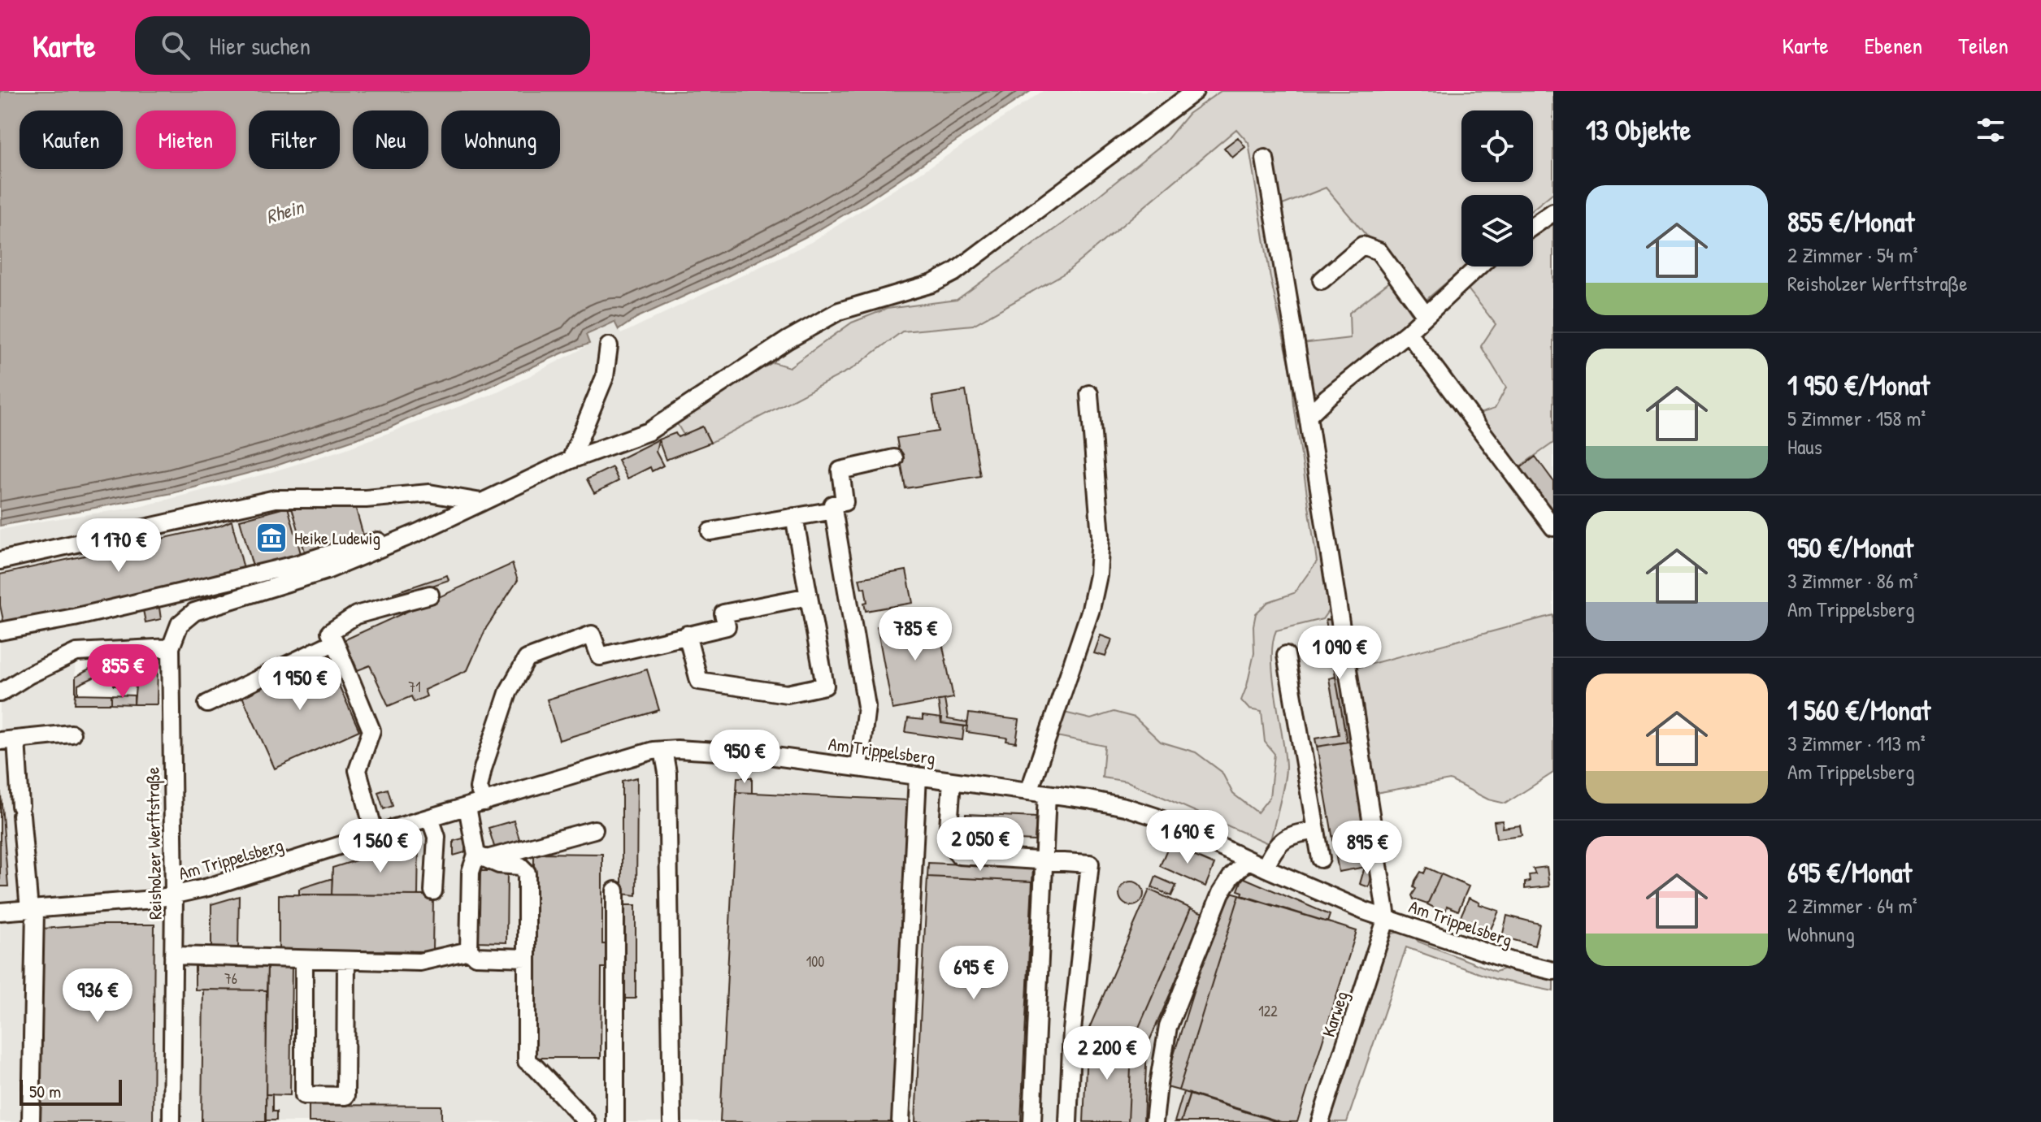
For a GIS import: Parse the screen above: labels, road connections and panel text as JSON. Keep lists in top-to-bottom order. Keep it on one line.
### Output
{"streets":{"street":["Am Trippelsberg","Reisholzer Werftstraße","Karweg"]},"crossings":[["Am Trippelsberg","Reisholzer Werftstraße"],["Am Trippelsberg","Karweg"]],"water":["Rhein"],"places":{"museum":["Heike Ludewig"]},"house_numbers":["71","100","76","122"],"scale_bar":"50 m","page":{"header":"Karte","search":"Hier suchen","nav":["Karte","Ebenen","Teilen"],"heading":"13 Objekte","chip":["Kaufen","Mieten","Filter","Neu","Wohnung"],"list":[{"name":"855 €/Monat","note":"2 Zimmer · 54 m² · Reisholzer Werftstraße"},{"name":"1 950 €/Monat","note":"5 Zimmer · 158 m² · Haus"},{"name":"950 €/Monat","note":"3 Zimmer · 86 m² · Am Trippelsberg"},{"name":"1 560 €/Monat","note":"3 Zimmer · 113 m² · Am Trippelsberg"},{"name":"695 €/Monat","note":"2 Zimmer · 64 m² · Wohnung"}],"price":["1 170 €","785 €","1 090 €","855 €","1 950 €","950 €","1 690 €","2 050 €","1 560 €","895 €","695 €","936 €","2 200 €"],"scale":"50 m"}}
